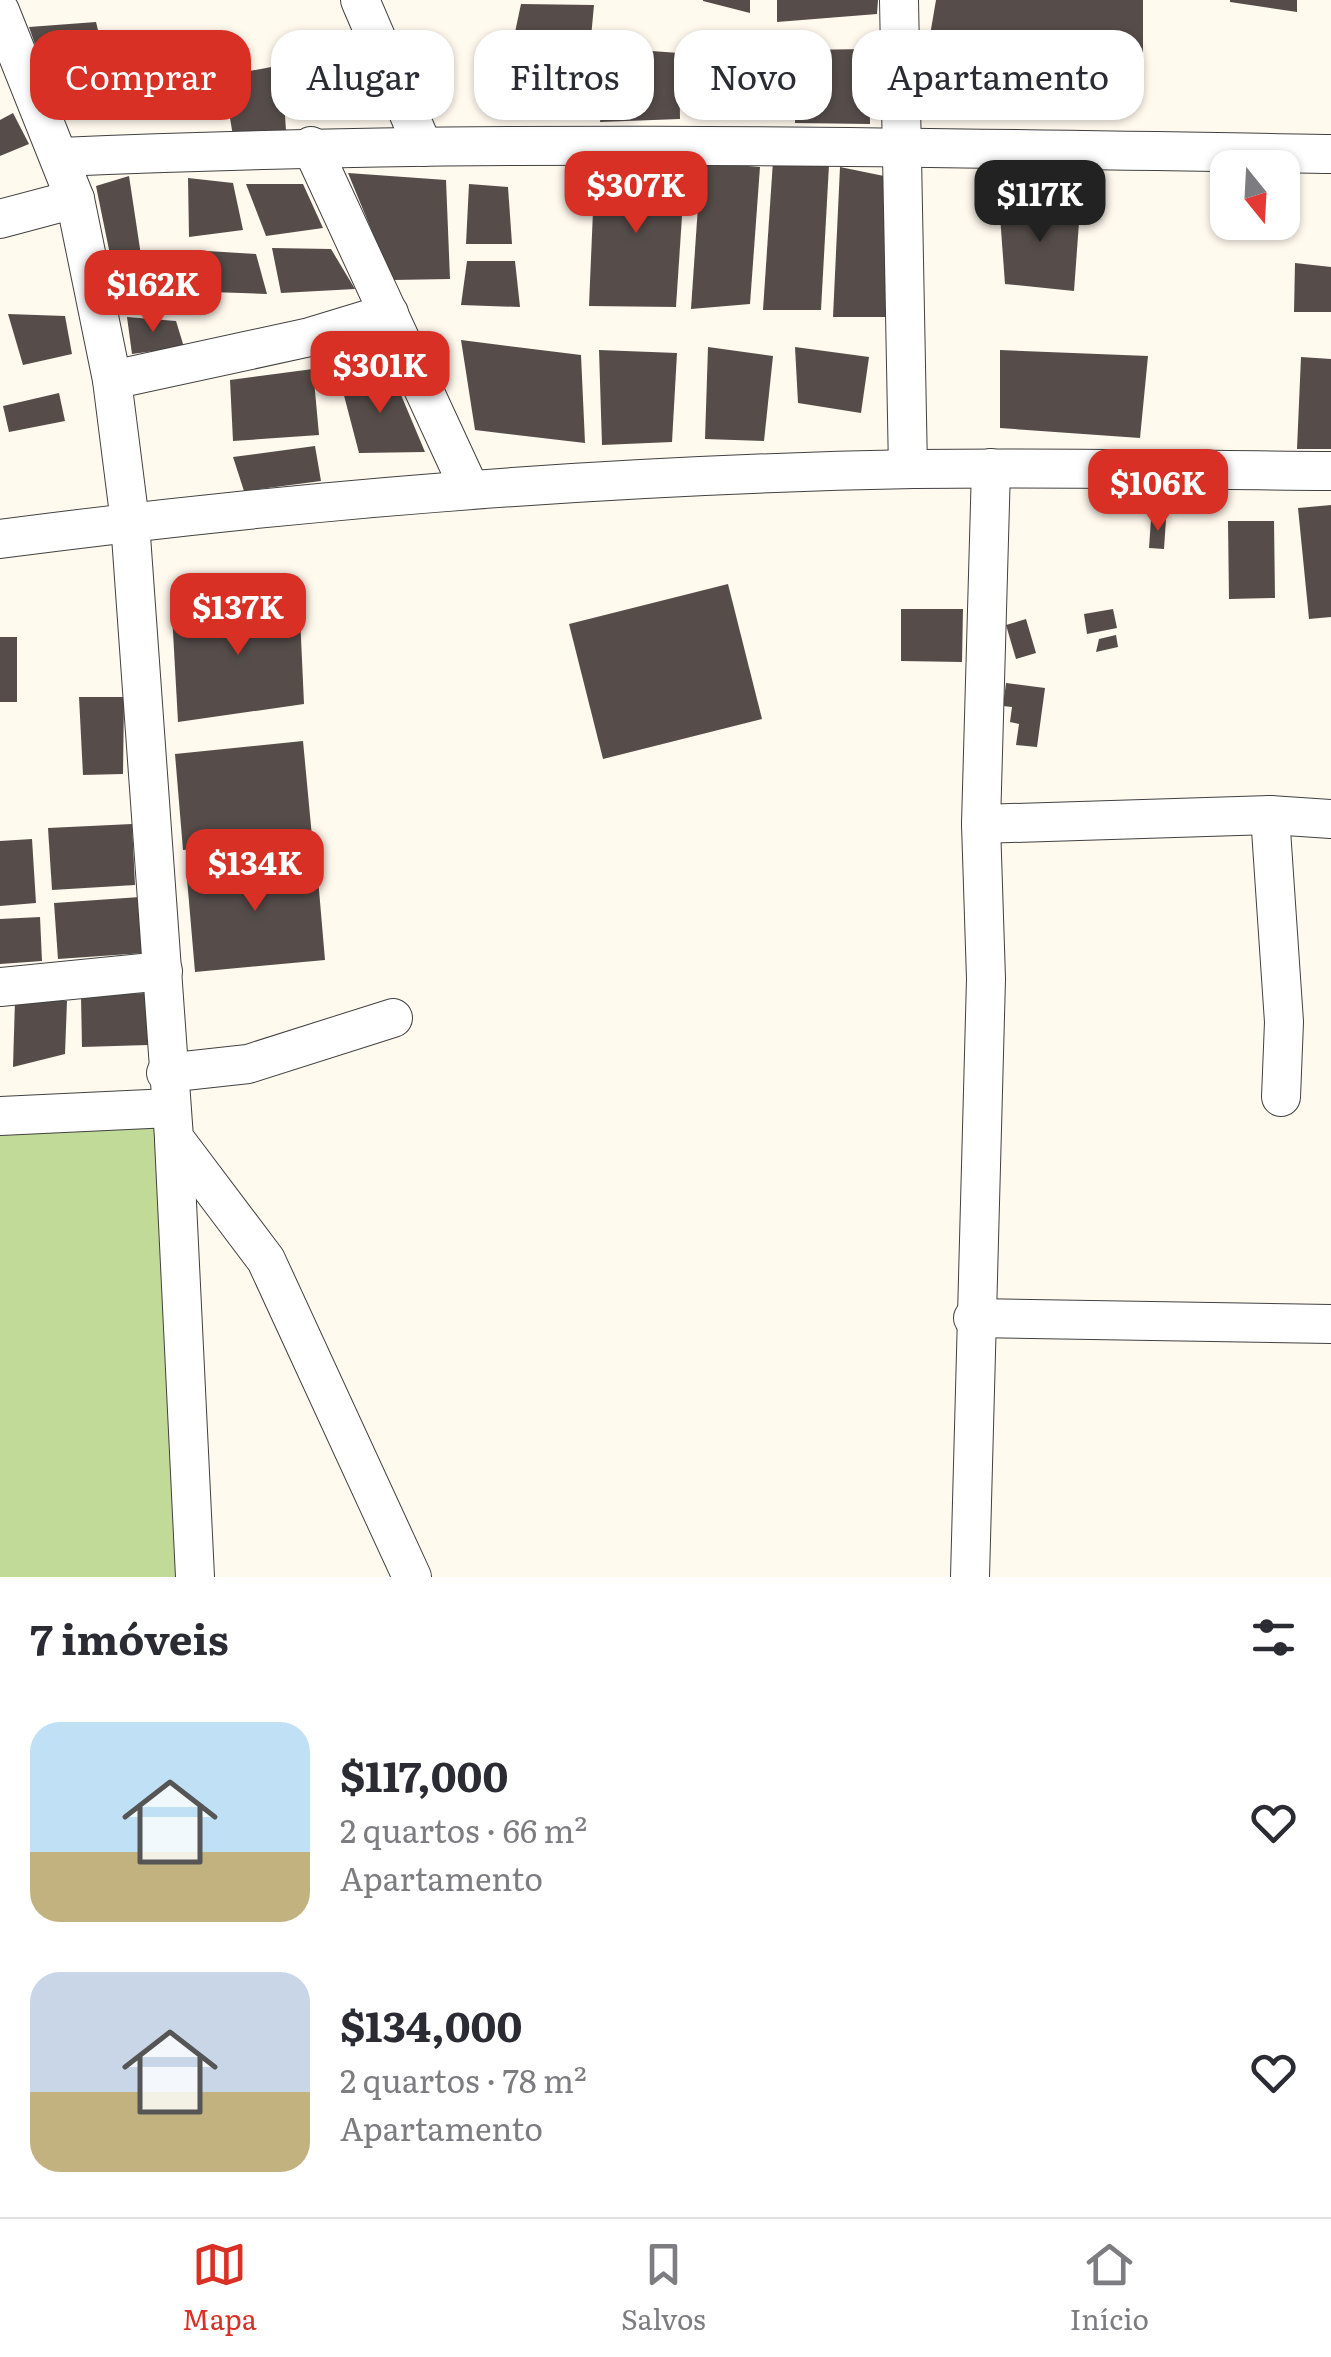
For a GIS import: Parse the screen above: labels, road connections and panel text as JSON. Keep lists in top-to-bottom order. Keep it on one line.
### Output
{"north":"bottom","page":{"chip":["Comprar","Alugar","Filtros","Novo","Apartamento"],"price":["$307K","$117K","$162K","$301K","$106K","$137K","$134K"],"heading":"7 imóveis","list":[{"name":"$117,000","note":"2 quartos · 66 m² · Apartamento"},{"name":"$134,000","note":"2 quartos · 78 m² · Apartamento"}],"tabs":["Mapa","Salvos","Início"]}}
